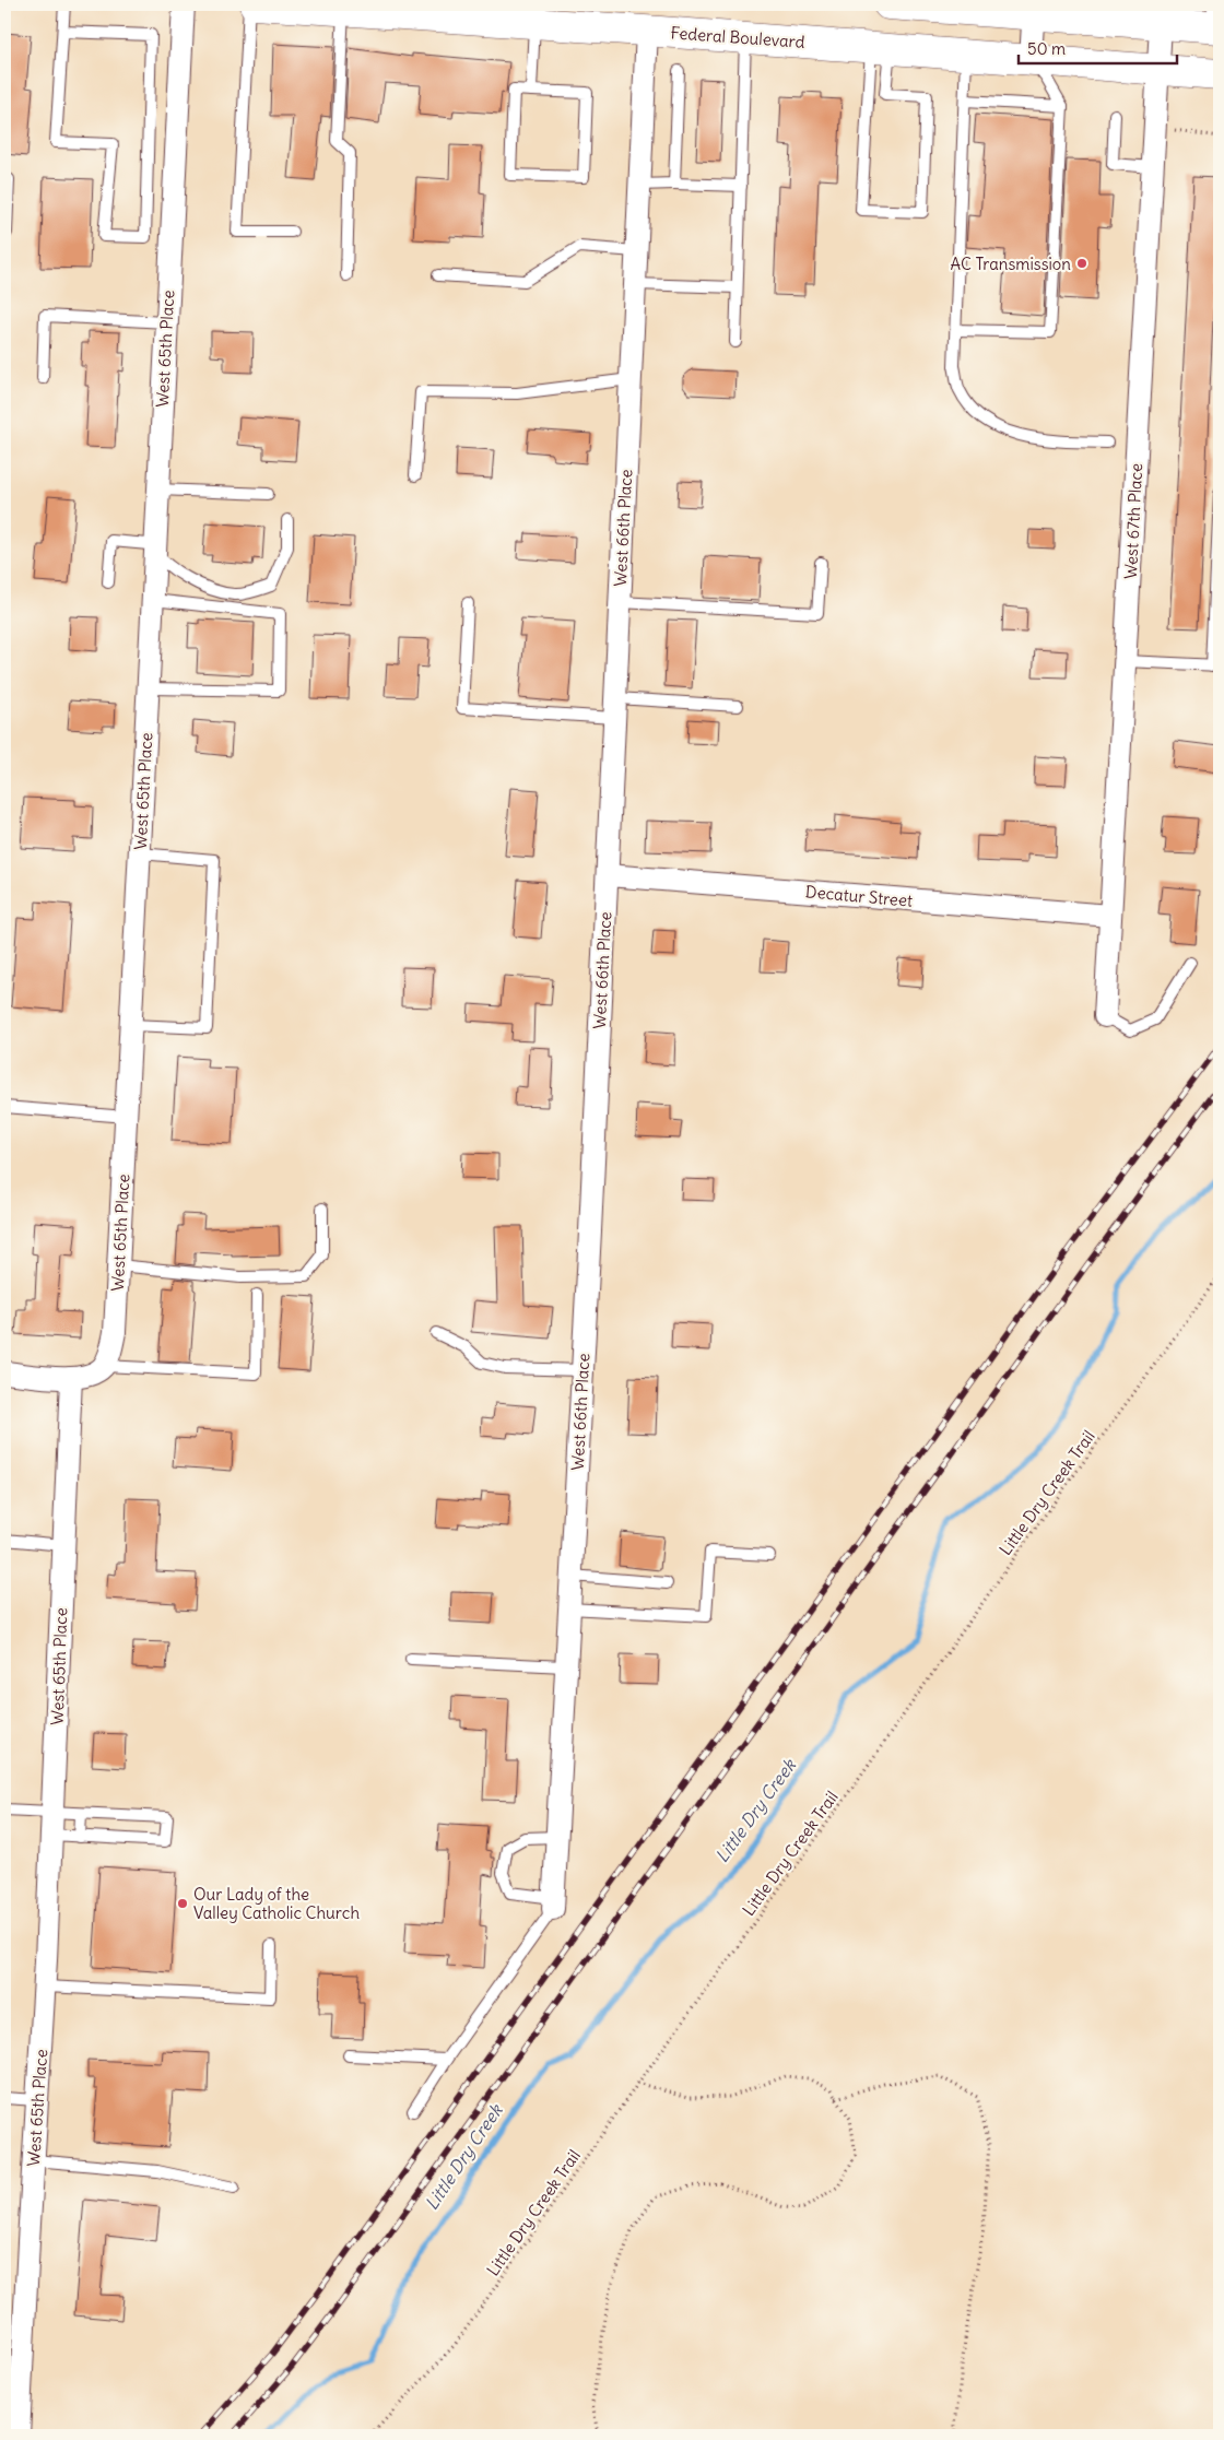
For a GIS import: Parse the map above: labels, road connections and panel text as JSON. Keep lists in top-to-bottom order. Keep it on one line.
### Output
{"streets":{"main road":["Federal Boulevard"],"street":["West 65th Place","West 67th Place","West 66th Place","Decatur Street"],"path":["Little Dry Creek Trail"]},"crossings":[["Federal Boulevard","West 67th Place"],["Federal Boulevard","West 66th Place"],["West 67th Place","Decatur Street"],["West 66th Place","Decatur Street"]],"water":["Little Dry Creek"],"places":["AC Transmission","Our Lady of the Valley Catholic Church"],"scale_bar":"50 m"}
